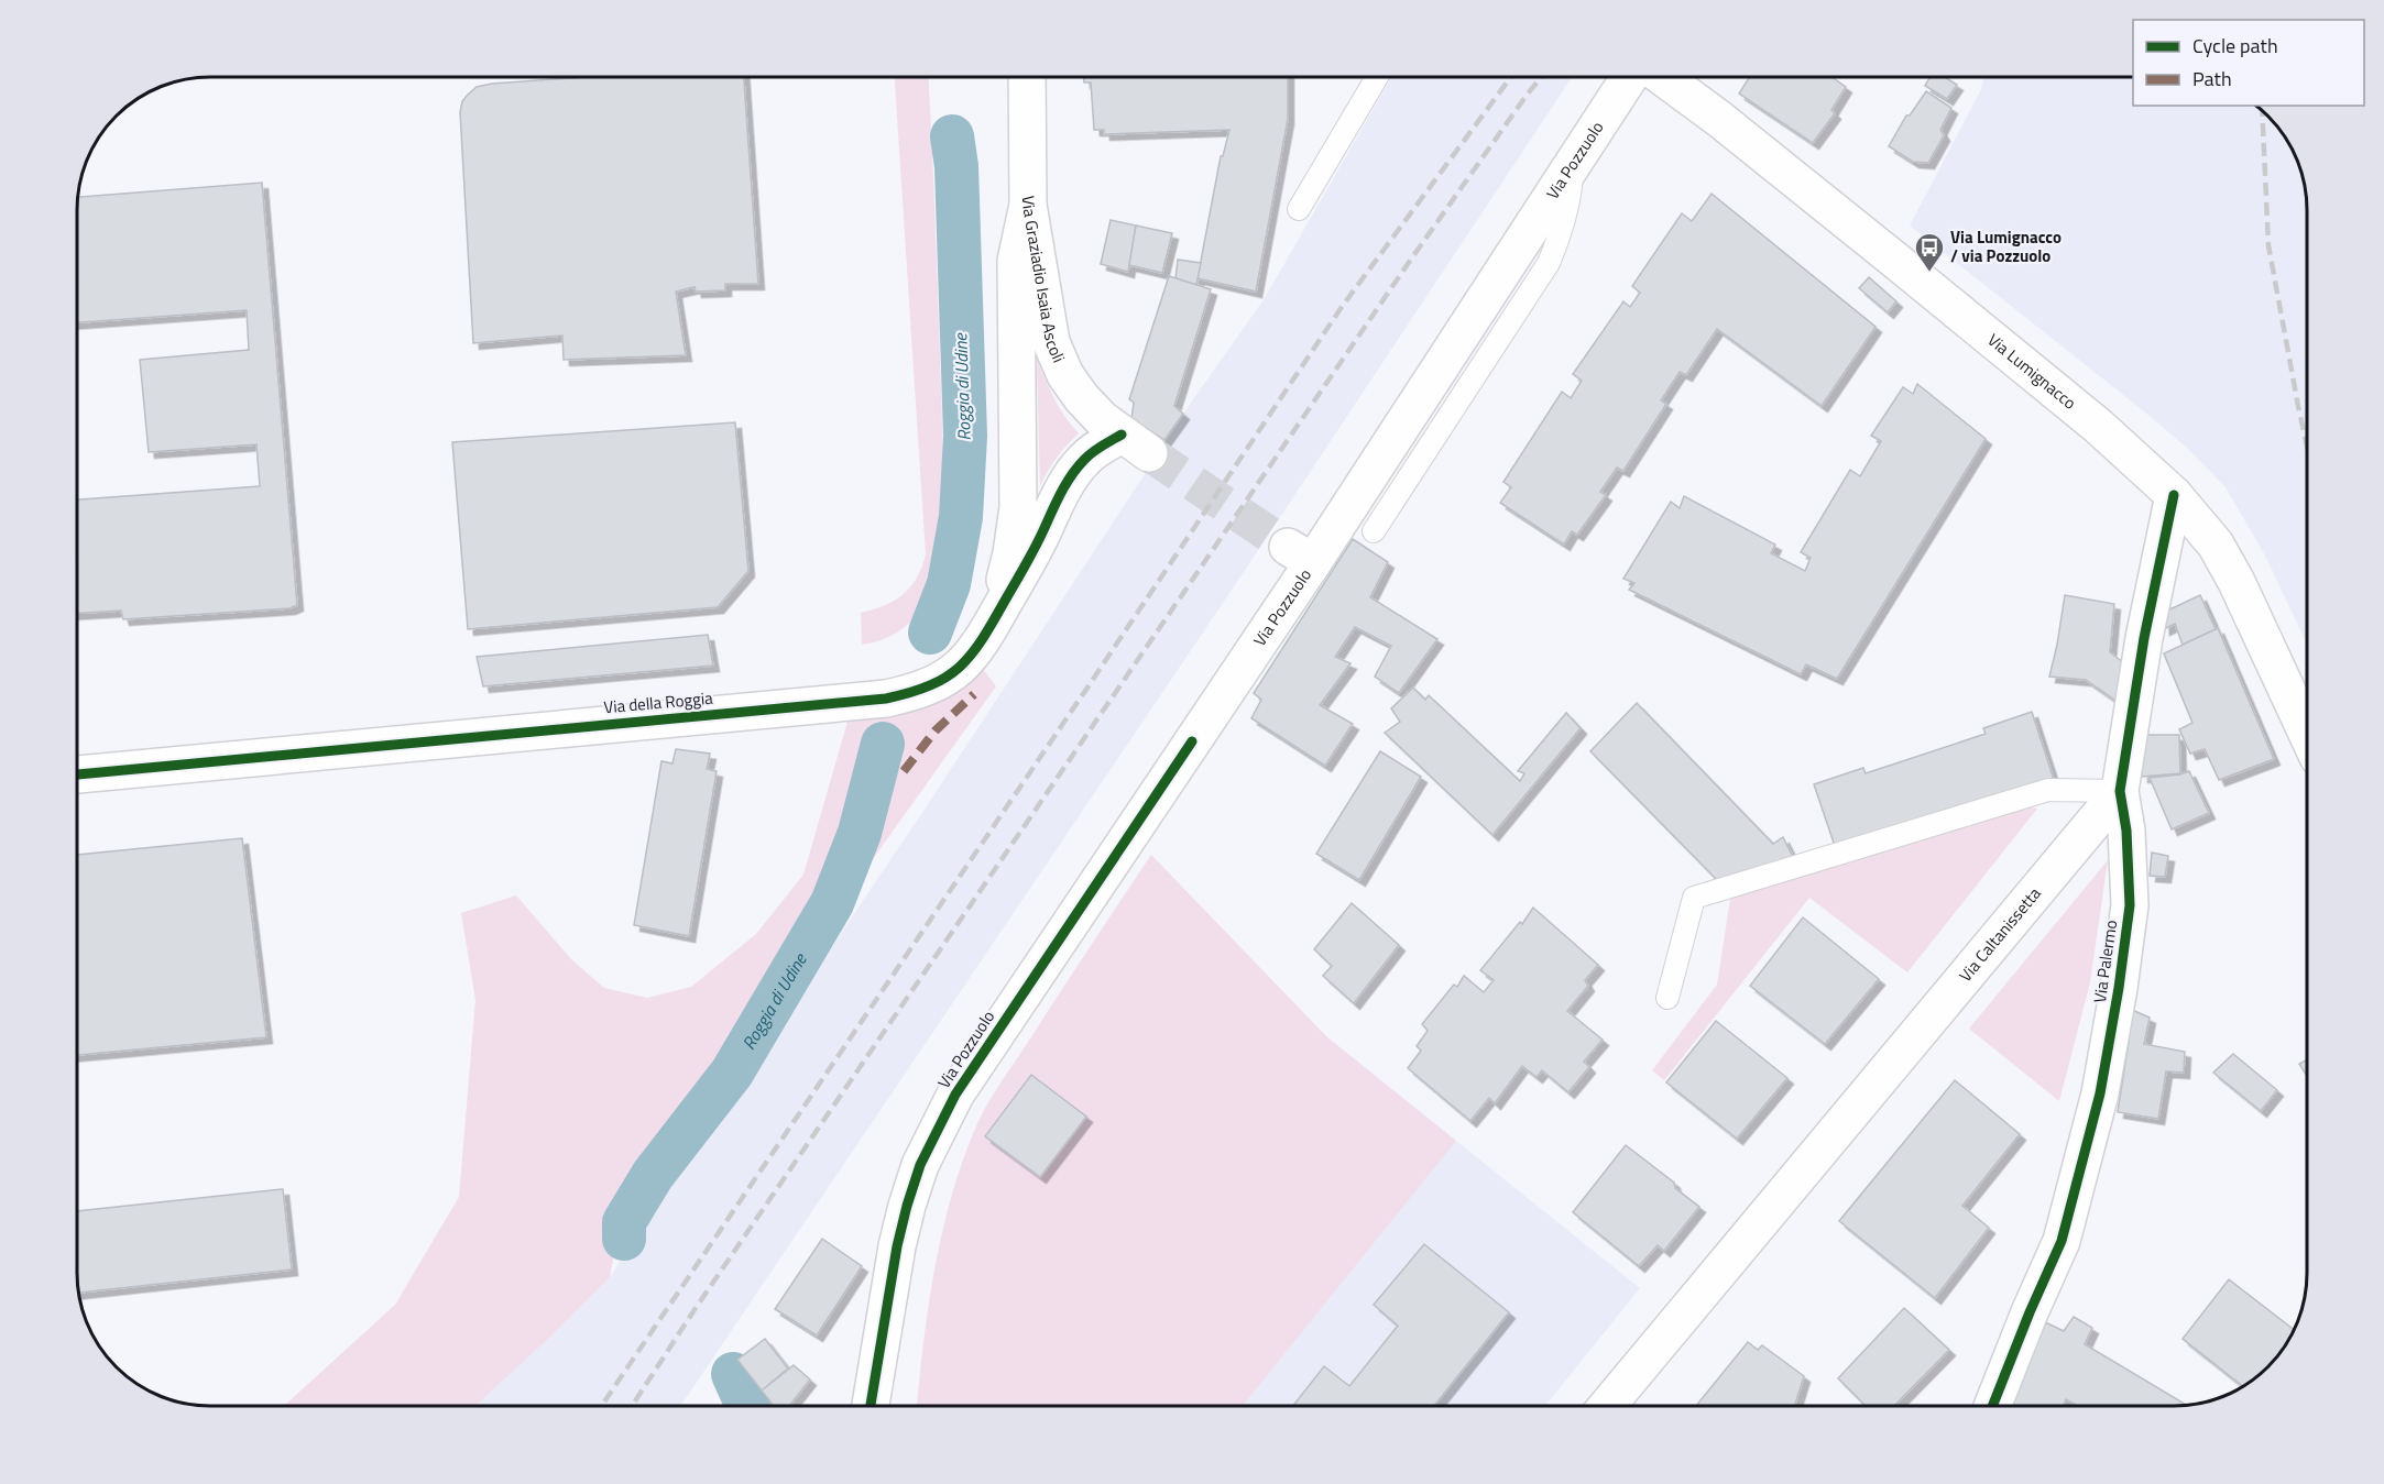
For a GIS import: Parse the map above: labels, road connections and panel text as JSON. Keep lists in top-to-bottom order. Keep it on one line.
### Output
{"streets":{"street":["Via Pozzuolo","Via Graziadio Isaia Ascoli","Via Lumignacco","Via della Roggia","Via Caltanissetta","Via Palermo"]},"crossings":[["Via Graziadio Isaia Ascoli","Via della Roggia"],["Via Lumignacco","Via Palermo"],["Via Caltanissetta","Via Palermo"]],"water":["Roggia di Udine"],"places":{"bus stop":["Via Lumignacco / via Pozzuolo"]},"legend":["Cycle path","Path"]}
